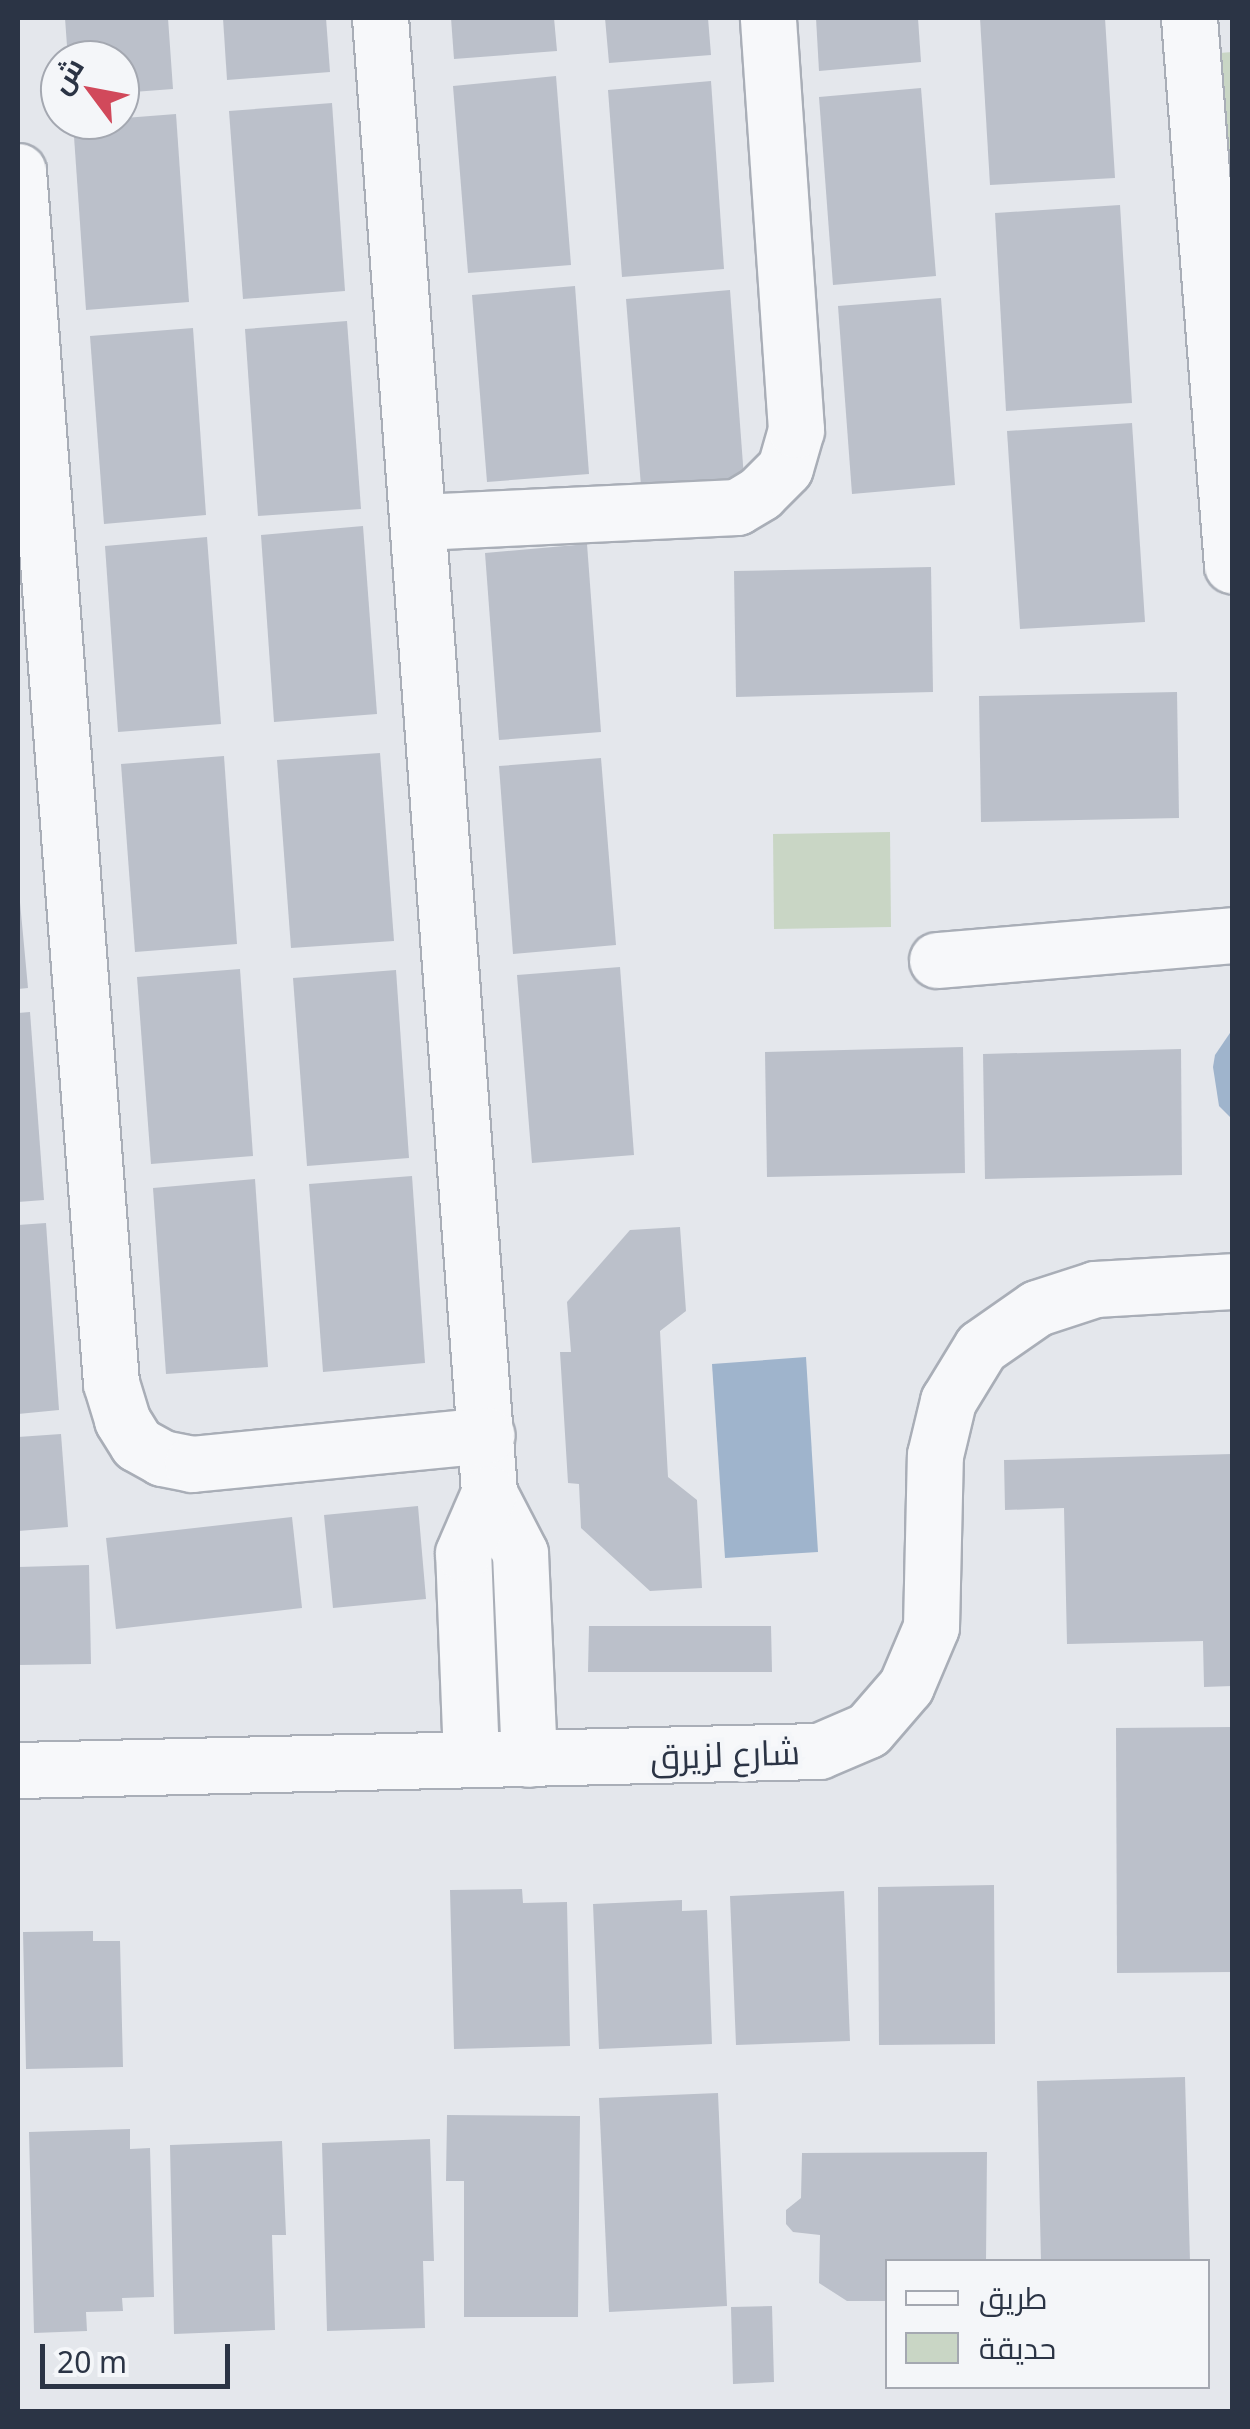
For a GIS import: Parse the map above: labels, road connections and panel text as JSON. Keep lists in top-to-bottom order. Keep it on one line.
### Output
{"streets":{"street":["شارع لزيرق"]},"legend":["طريق","حديقة"],"scale_bar":"20 m","north":"top left"}
